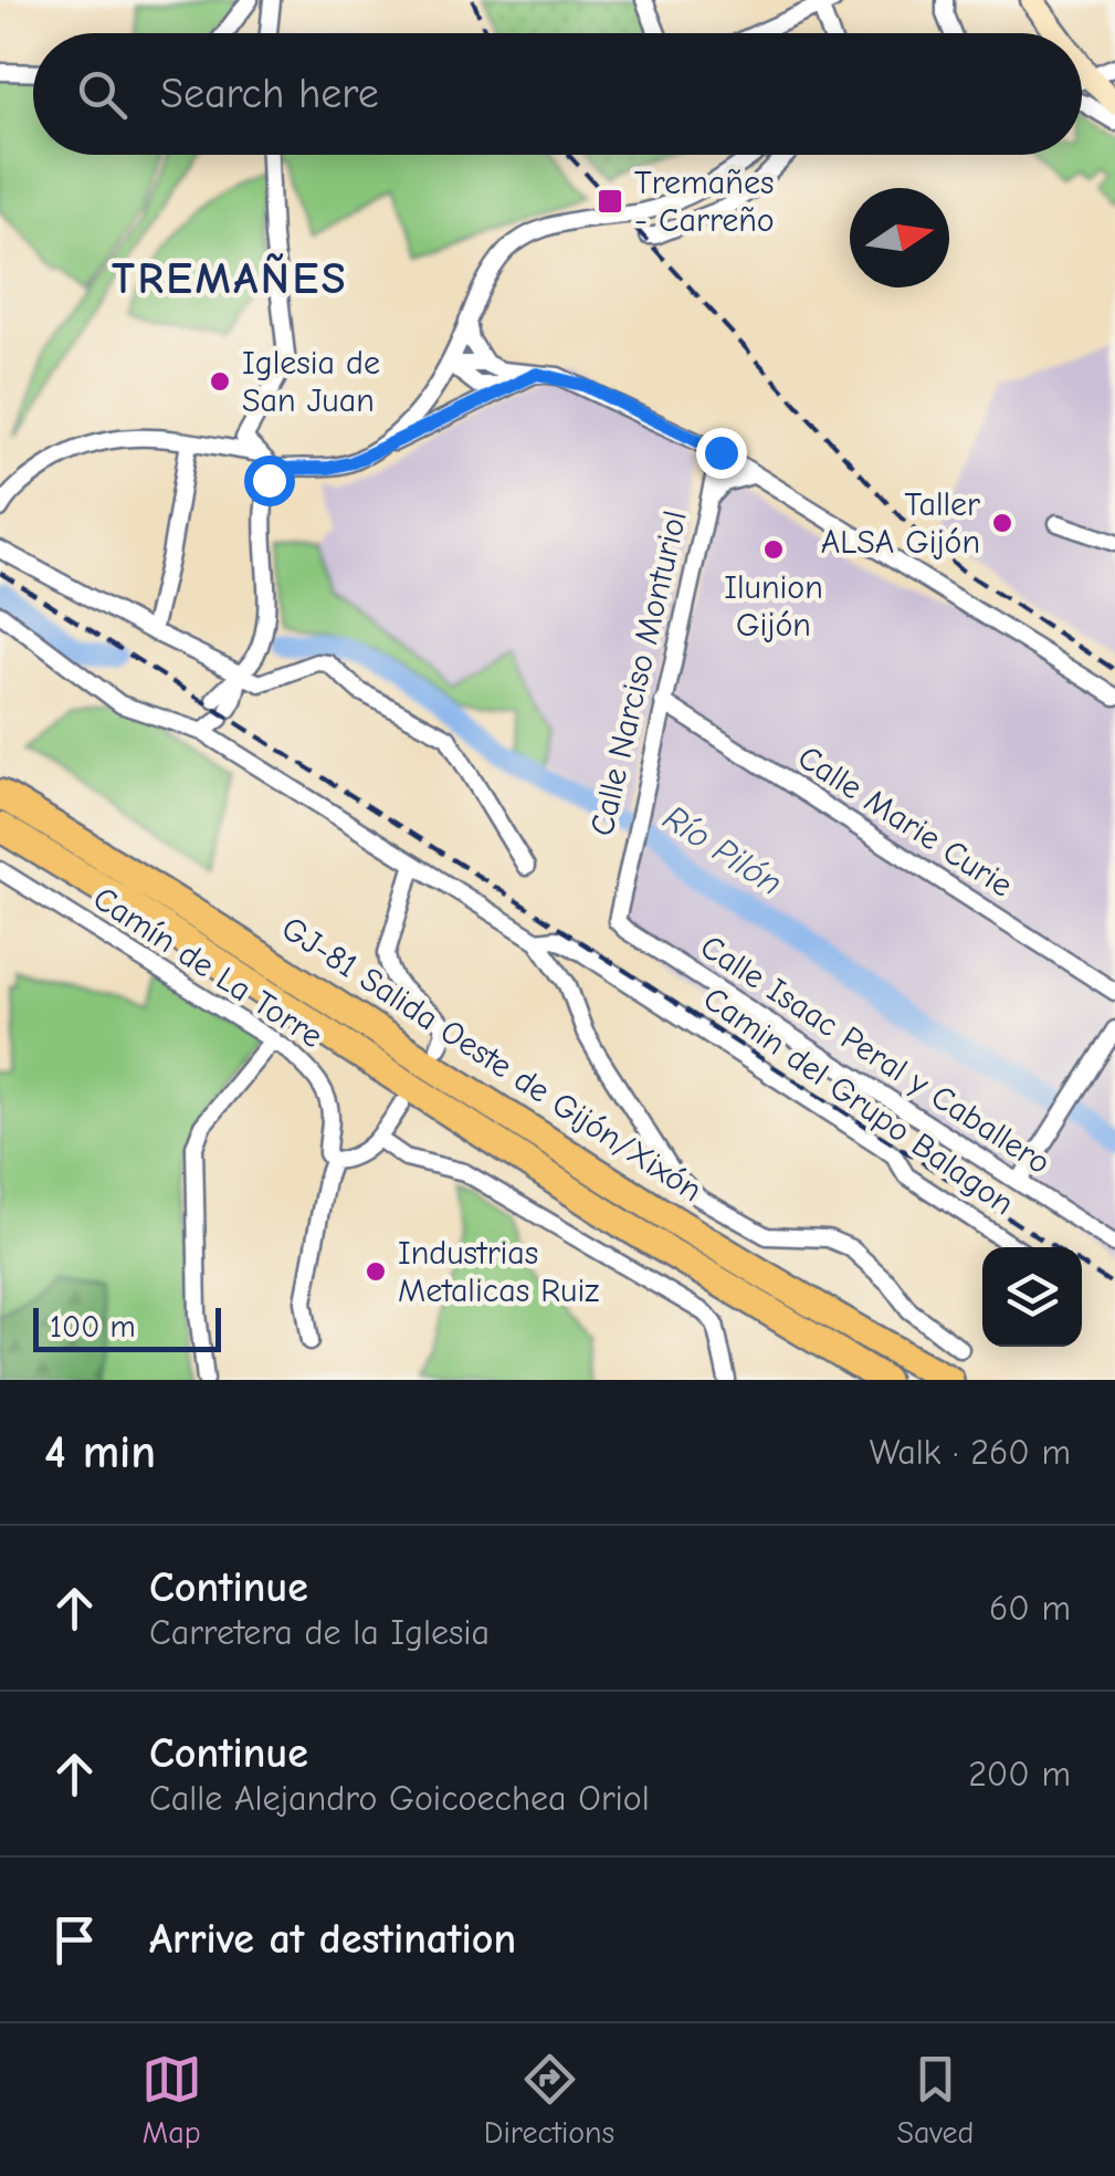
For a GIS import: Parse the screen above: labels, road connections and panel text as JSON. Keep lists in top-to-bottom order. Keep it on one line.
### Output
{"streets":{"highway":["GJ-81 Salida Oeste de Gijón/Xixón"],"street":["Calle Narciso Monturiol","Calle Marie Curie","Camín de La Torre","Calle Isaac Peral y Caballero","Camin del Grupo Balagon"]},"crossings":[["Calle Narciso Monturiol","Calle Marie Curie"],["Calle Narciso Monturiol","Calle Isaac Peral y Caballero"]],"districts":["TREMAÑES"],"water":["Río Pilón"],"places":{"transit":["Tremañes - Carreño"],"other":["Iglesia de San Juan","Taller ALSA Gijón","Ilunion Gijón","Industrias Metalicas Ruiz"]},"scale_bar":"100 m","north":"right","page":{"search":"Search here","scale":"100 m","heading":["4 min","Walk · 260 m"],"list":[["Continue","Carretera de la Iglesia","60 m"],["Continue","Calle Alejandro Goicoechea Oriol","200 m"],"Arrive at destination"],"nav":["Map","Directions","Saved"]}}
